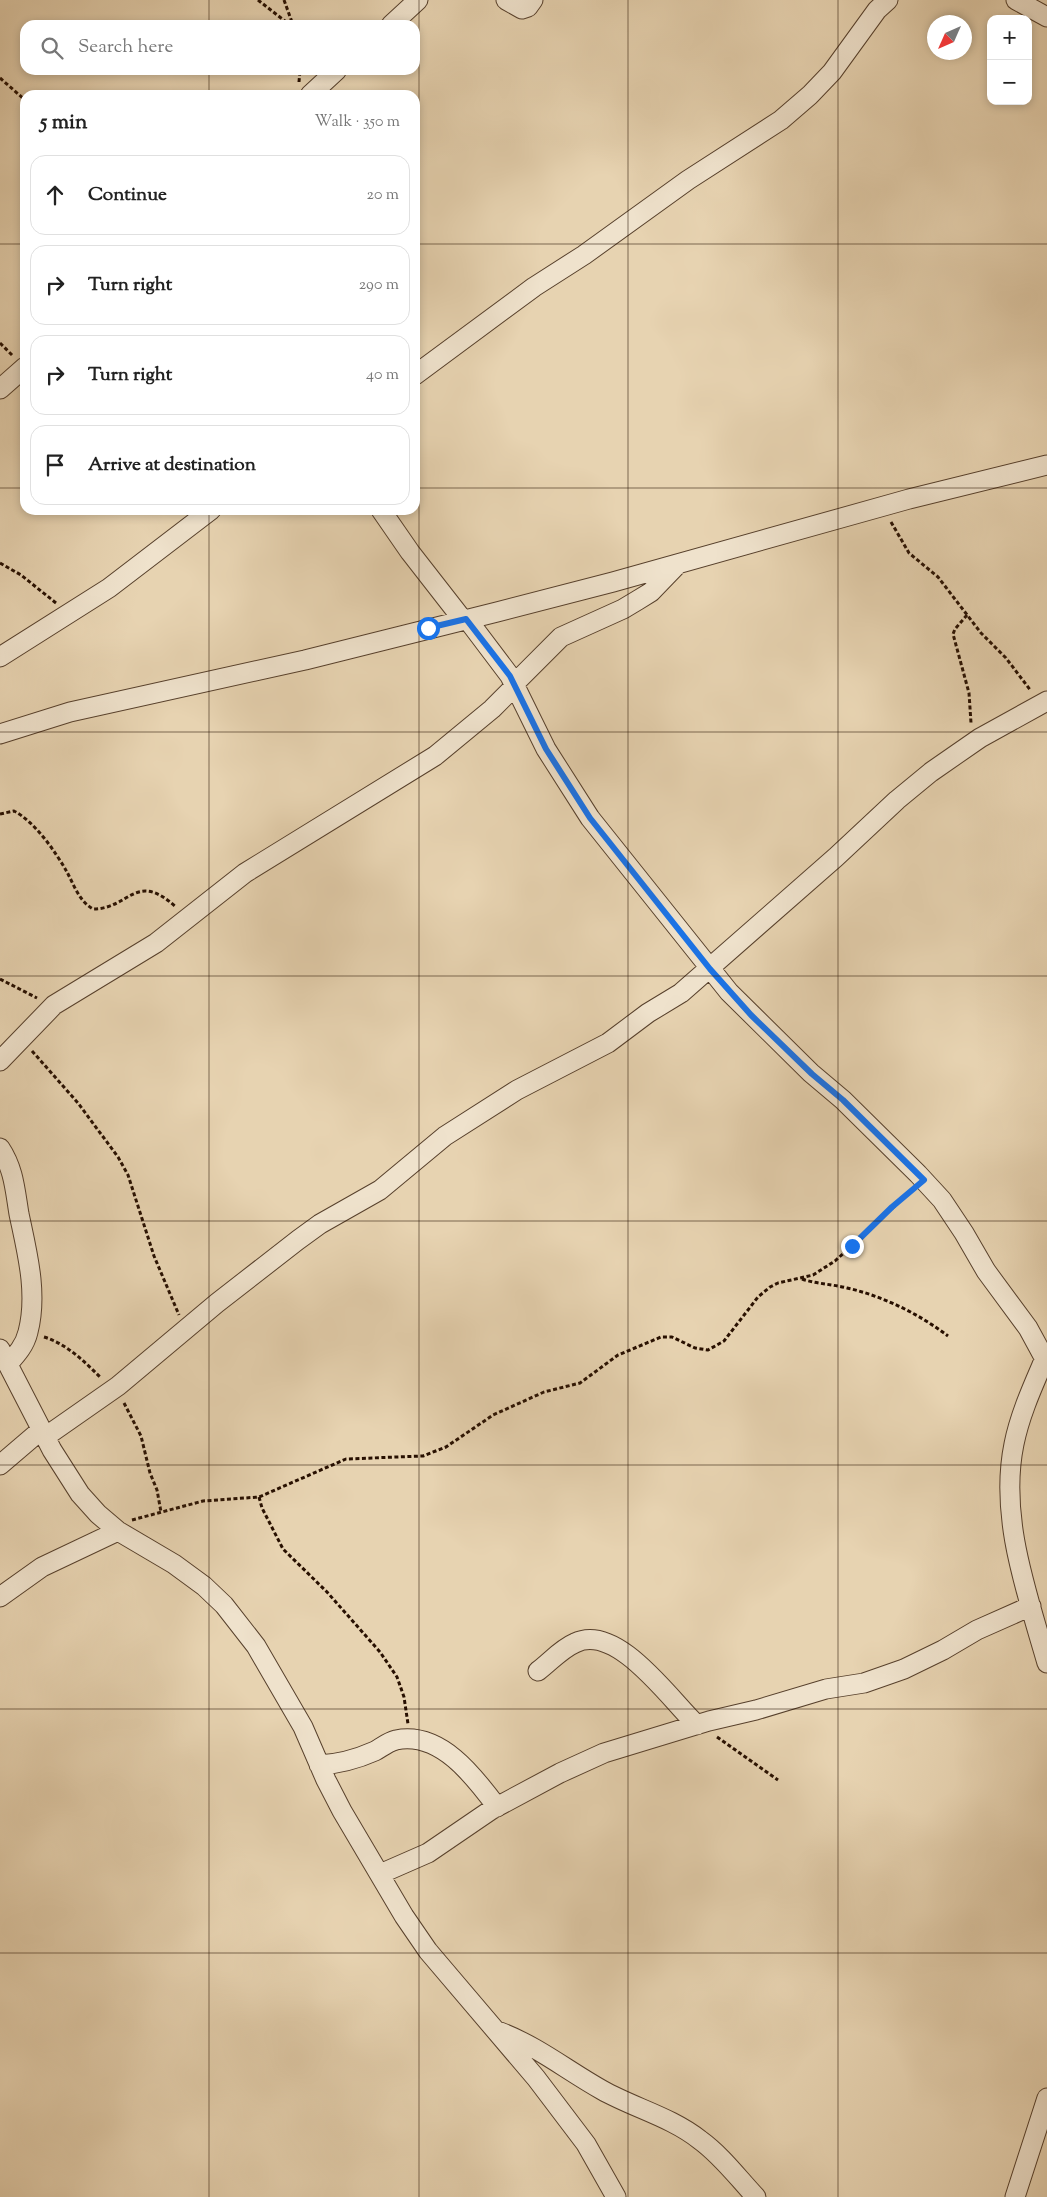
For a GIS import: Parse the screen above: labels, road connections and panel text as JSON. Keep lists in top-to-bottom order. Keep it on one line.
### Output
{"north":"bottom left","page":{"map_buttons":["+","−"],"search":"Search here","heading":["5 min","Walk · 350 m"],"list":[["Continue","20 m"],["Turn right","290 m"],["Turn right","40 m"],"Arrive at destination"]}}
